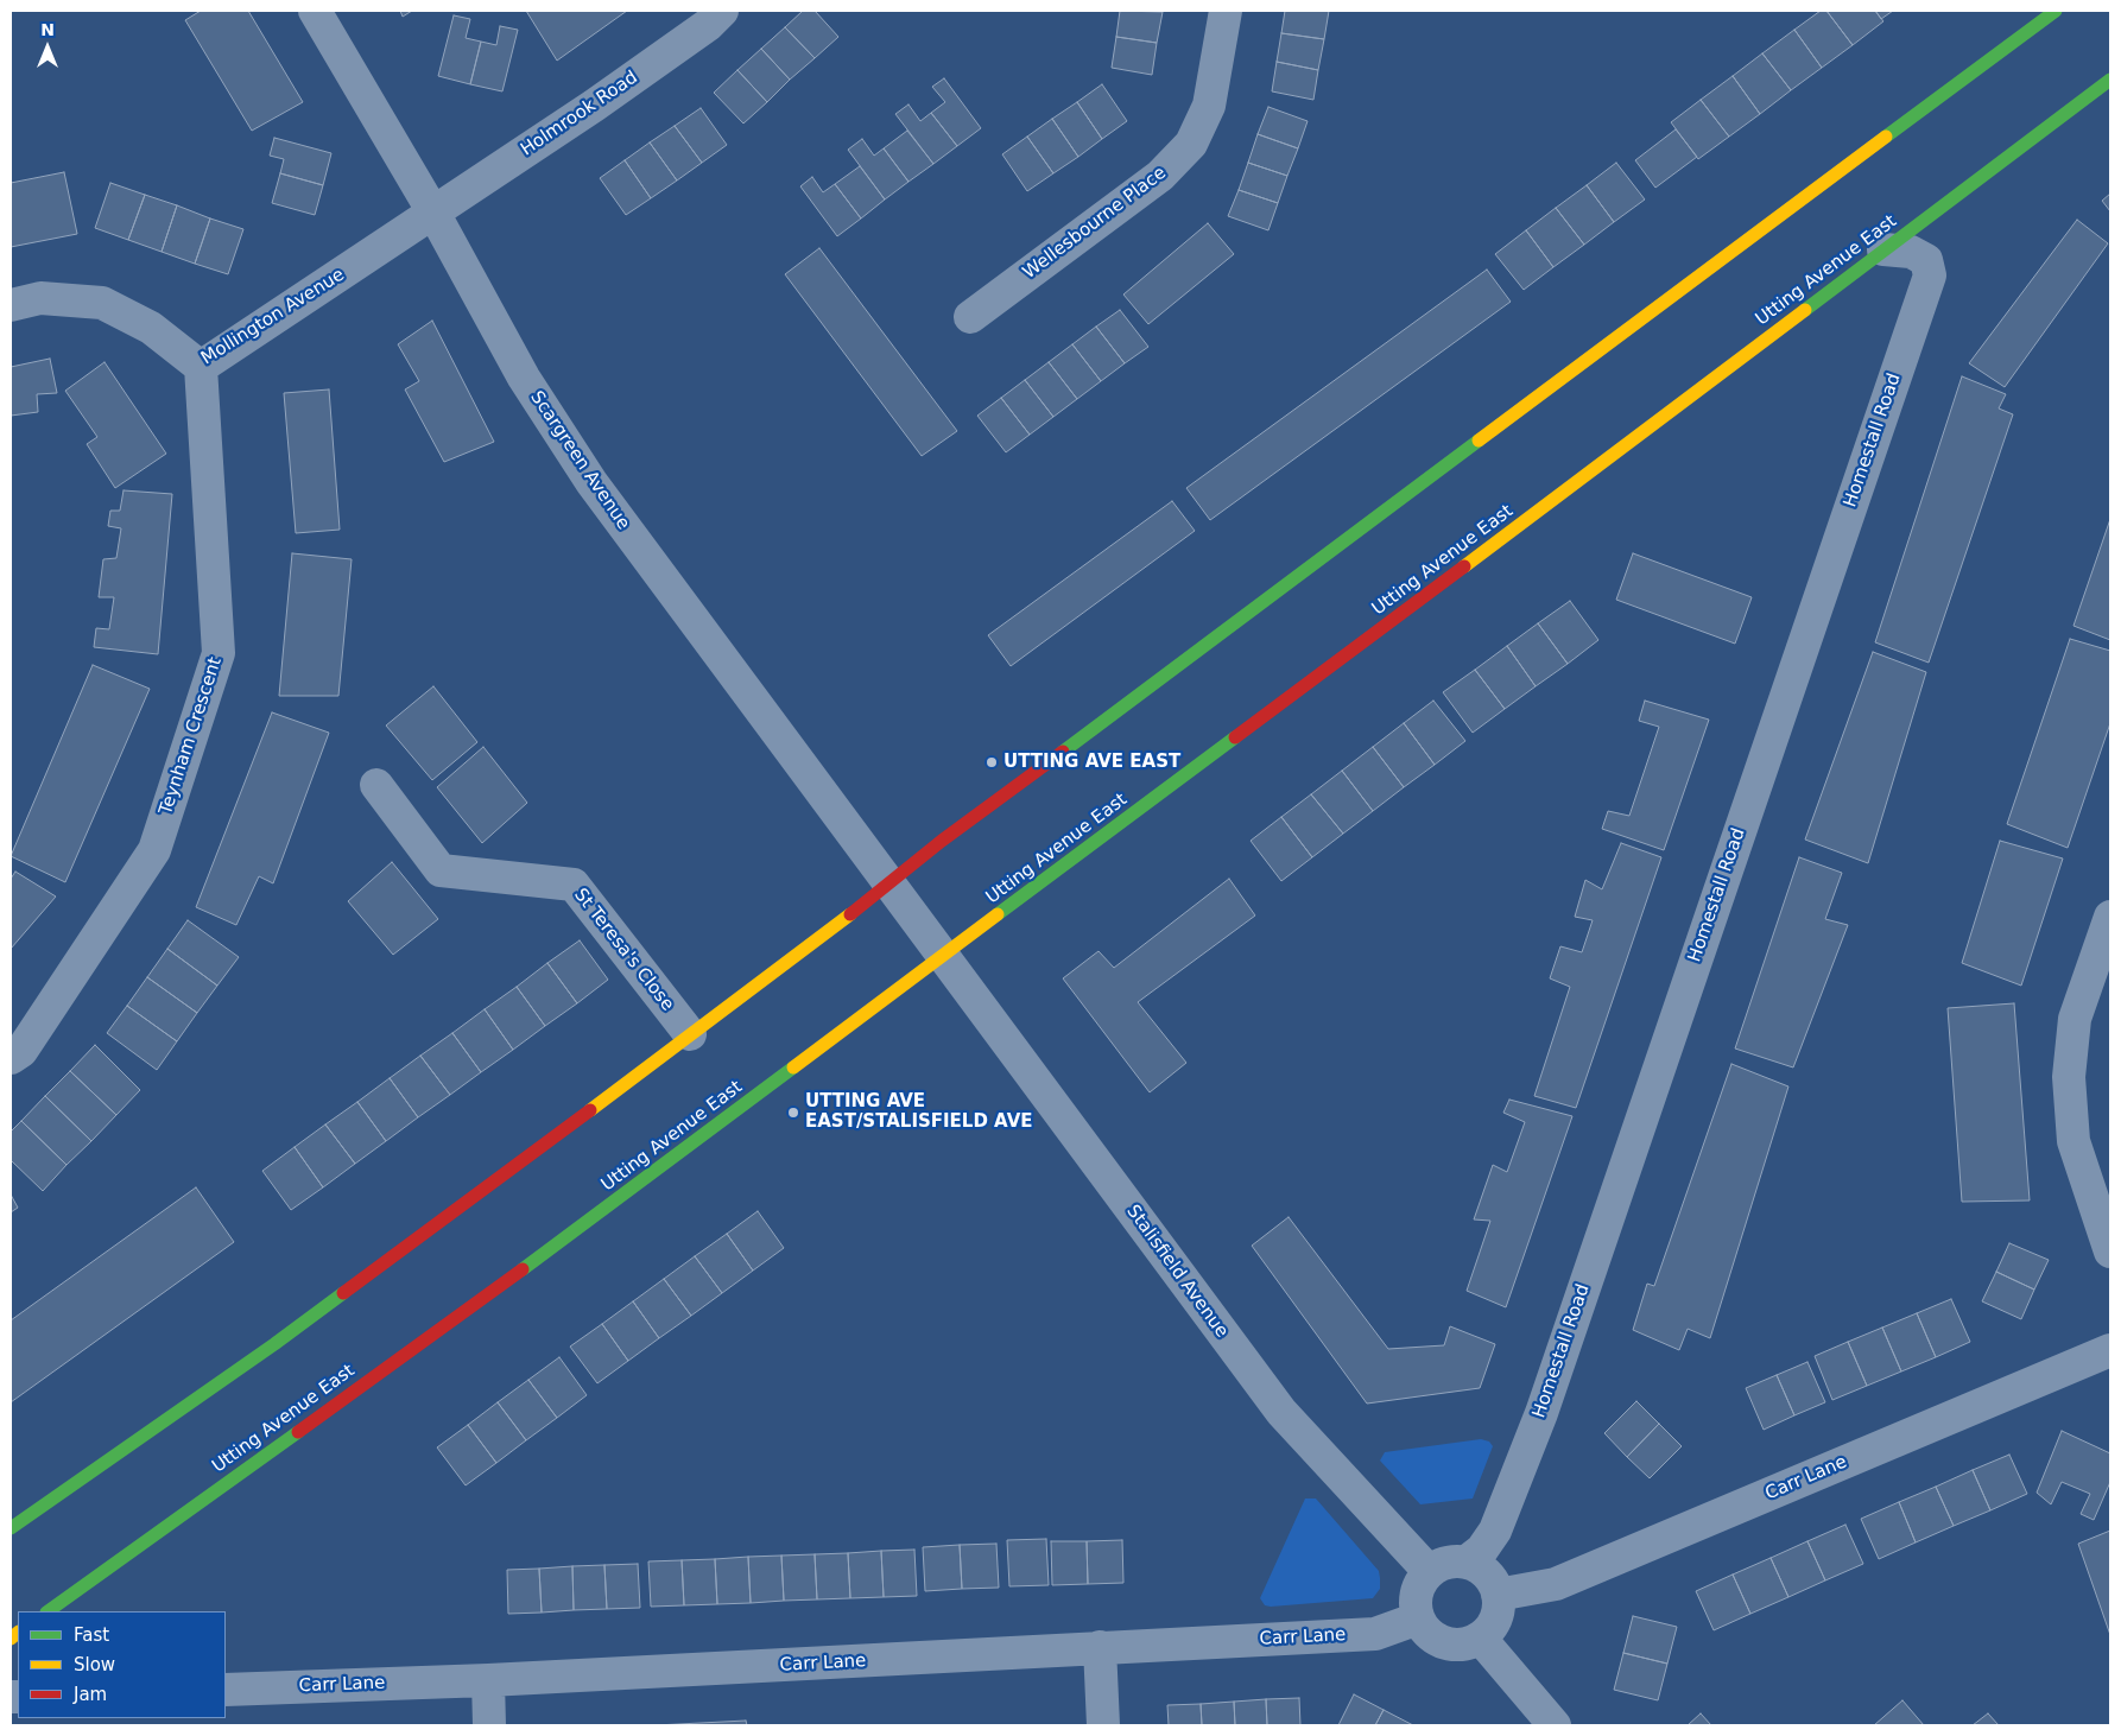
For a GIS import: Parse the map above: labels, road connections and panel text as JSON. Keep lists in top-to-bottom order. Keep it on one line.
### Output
{"streets":{"street":["Holmrook Road","Wellesbourne Place","Utting Avenue East","Mollington Avenue","Homestall Road","Scargreen Avenue","Teynham Crescent","St Teresa's Close","Stalisfield Avenue","Carr Lane"]},"crossings":[["Holmrook Road","Mollington Avenue"],["Holmrook Road","Scargreen Avenue"],["Utting Avenue East","Homestall Road"],["Utting Avenue East","Scargreen Avenue"],["Utting Avenue East","Stalisfield Avenue"],["Mollington Avenue","Scargreen Avenue"],["Mollington Avenue","Teynham Crescent"],["Homestall Road","Stalisfield Avenue"],["Homestall Road","Carr Lane"],["Scargreen Avenue","Stalisfield Avenue"],["Stalisfield Avenue","Carr Lane"]],"places":["UTTING AVE EAST","UTTING AVE EAST/STALISFIELD AVE"],"legend":["Fast","Slow","Jam"],"north":"top"}
